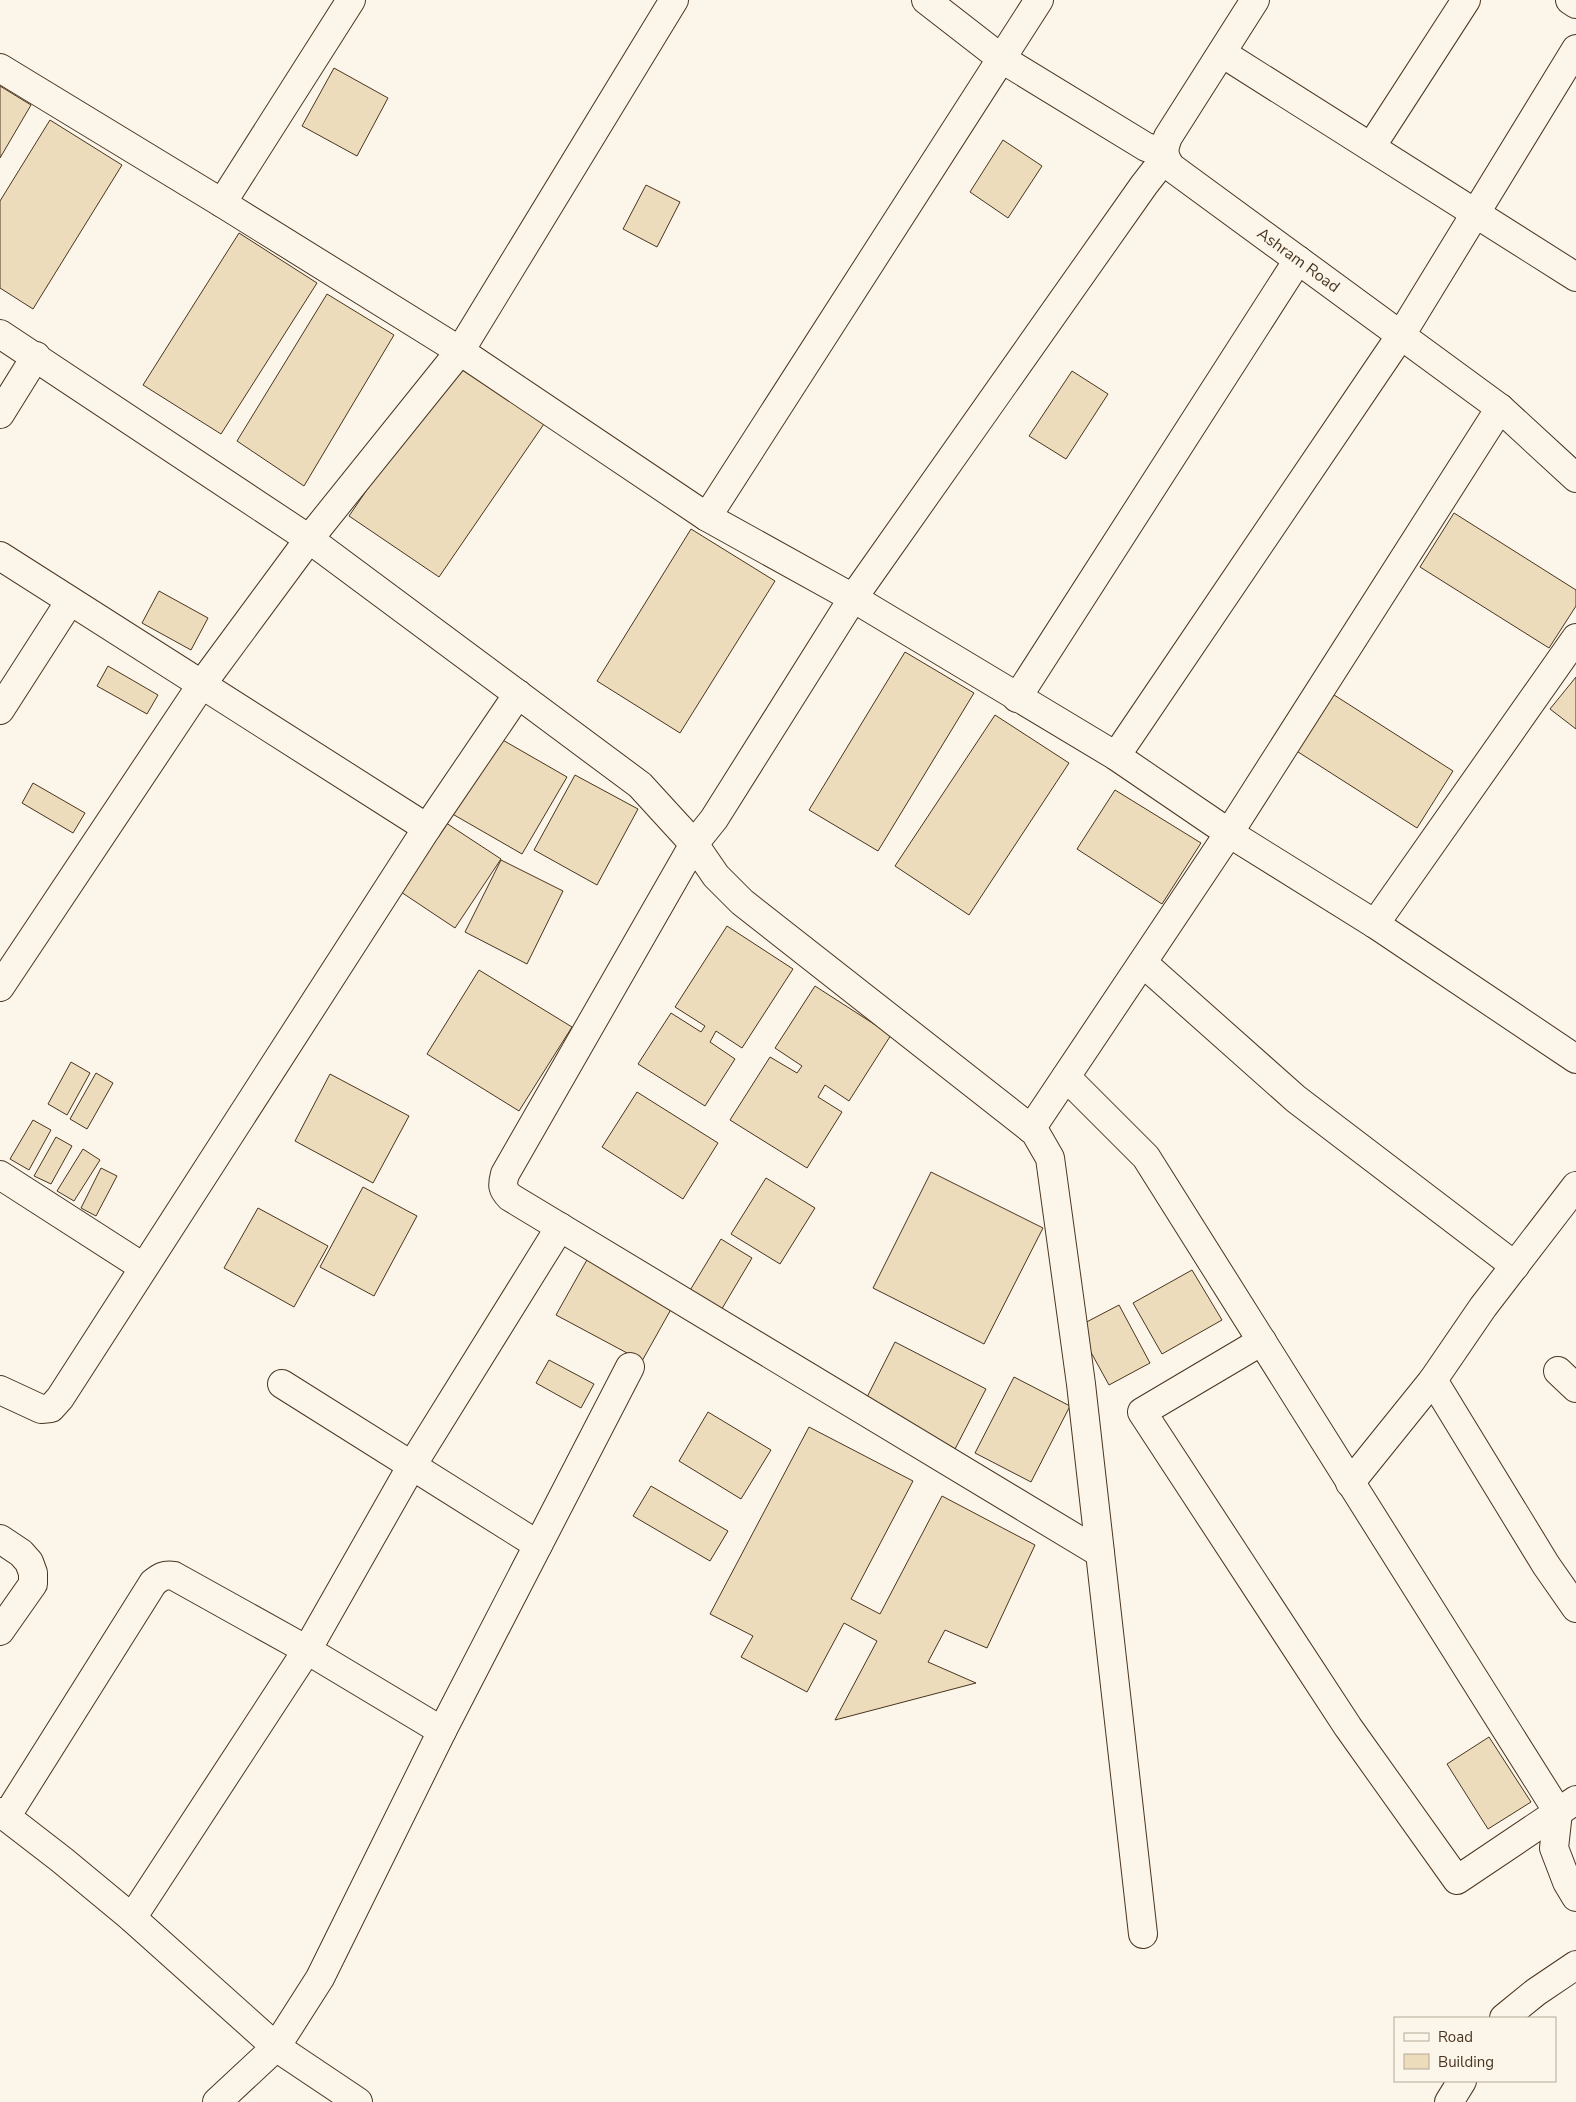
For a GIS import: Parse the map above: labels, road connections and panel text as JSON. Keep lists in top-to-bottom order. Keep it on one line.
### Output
{"streets":{"street":["Ashram Road"]},"legend":["Road","Building"]}
